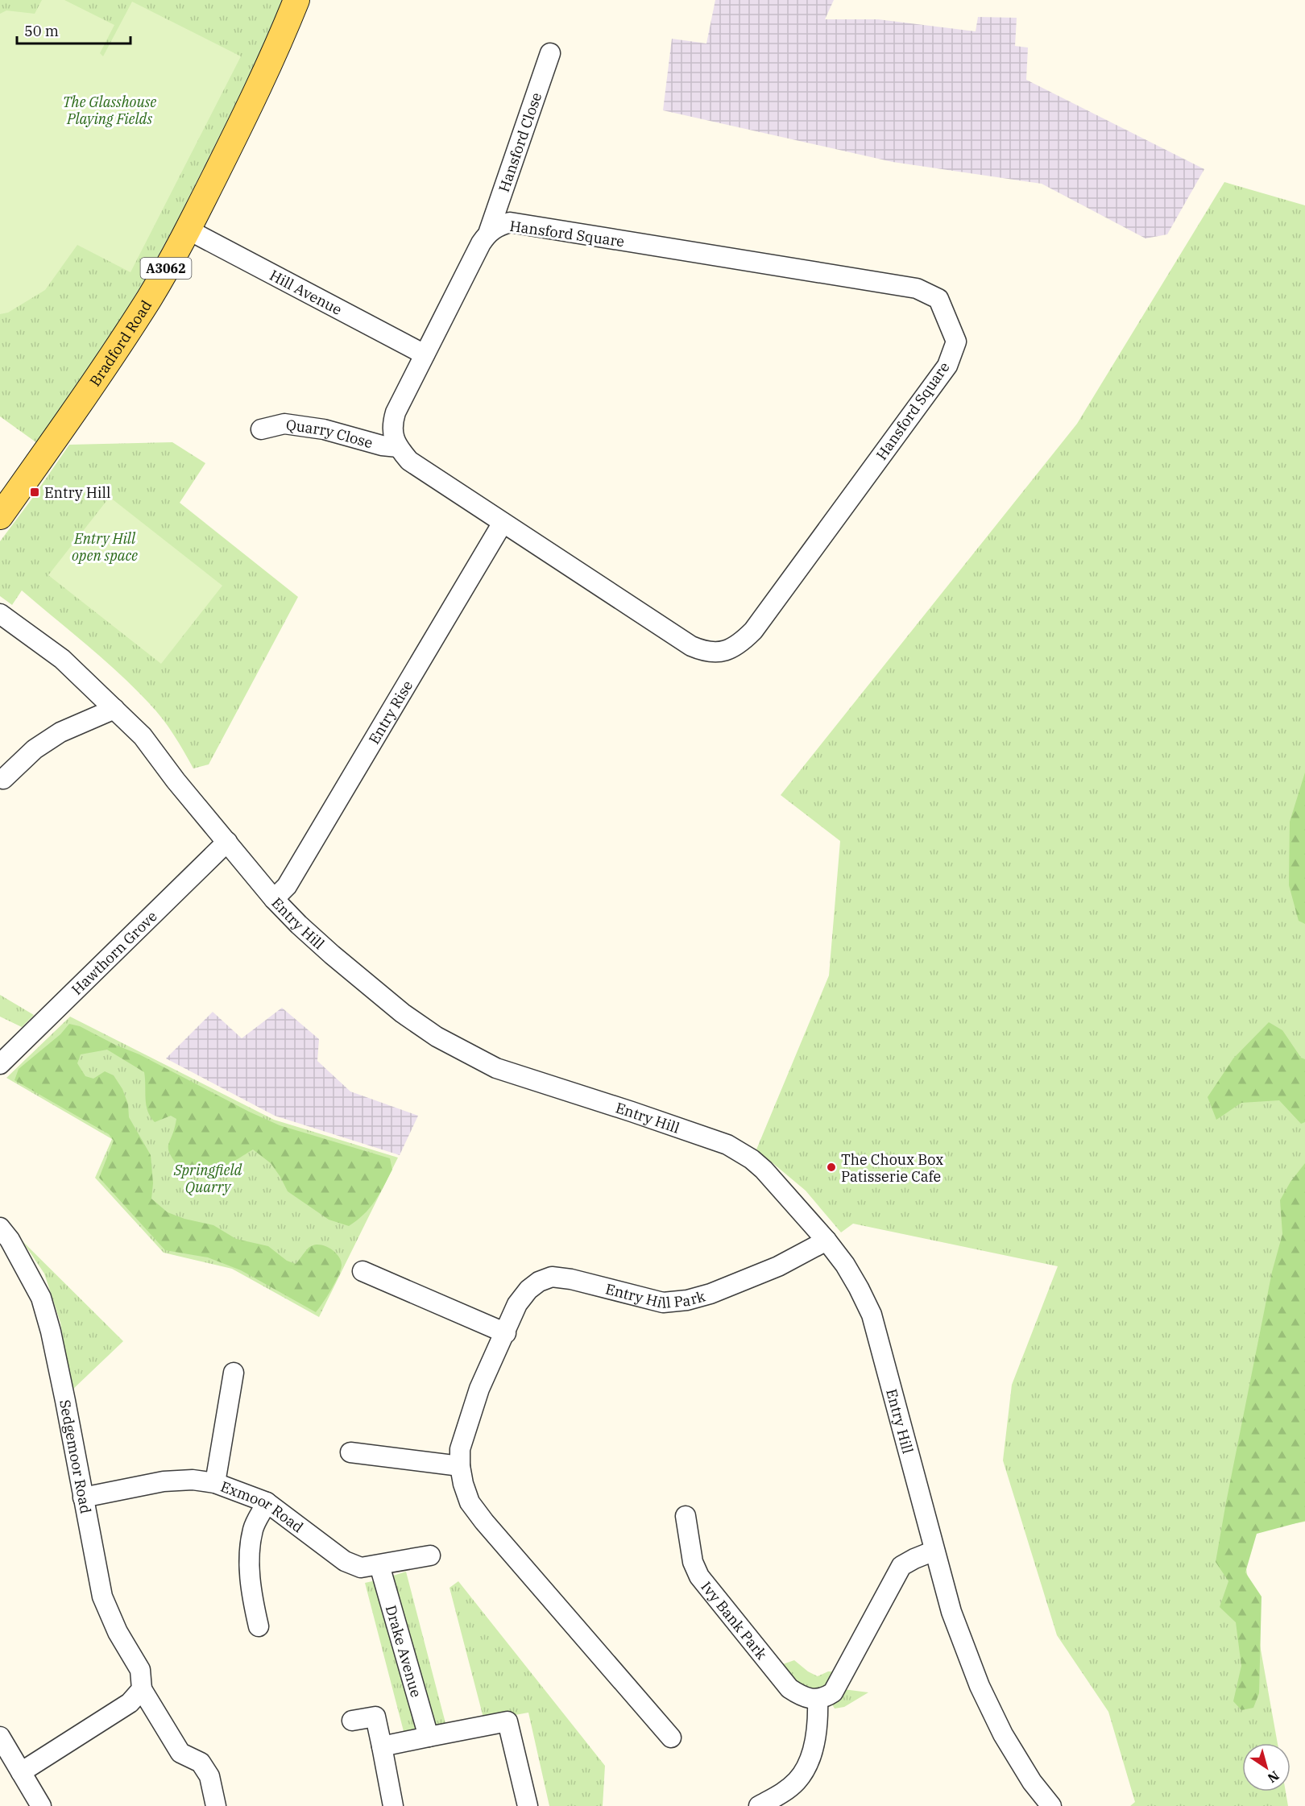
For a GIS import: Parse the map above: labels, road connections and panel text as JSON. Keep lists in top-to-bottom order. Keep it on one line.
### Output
{"streets":{"main road":["A3062","Bradford Road"],"street":["Hansford Close","Hansford Square","Hill Avenue","Quarry Close","Entry Rise","Entry Hill","Hawthorn Grove","Entry Hill Park","Sedgemoor Road","Exmoor Road","Ivy Bank Park","Drake Avenue"]},"crossings":[["Hansford Close","Hansford Square"],["Hansford Square","Hill Avenue"],["Hansford Square","Quarry Close"],["Hansford Square","Entry Rise"],["Hill Avenue","Bradford Road"],["Entry Rise","Entry Hill"],["Entry Hill","Hawthorn Grove"],["Entry Hill","Entry Hill Park"],["Sedgemoor Road","Exmoor Road"],["Exmoor Road","Drake Avenue"]],"parks":["The Glasshouse Playing Fields","Entry Hill open space","Springfield Quarry"],"places":{"transit":["Entry Hill"],"other":["The Choux Box Patisserie Cafe"]},"scale_bar":"50 m","north":"bottom right"}
